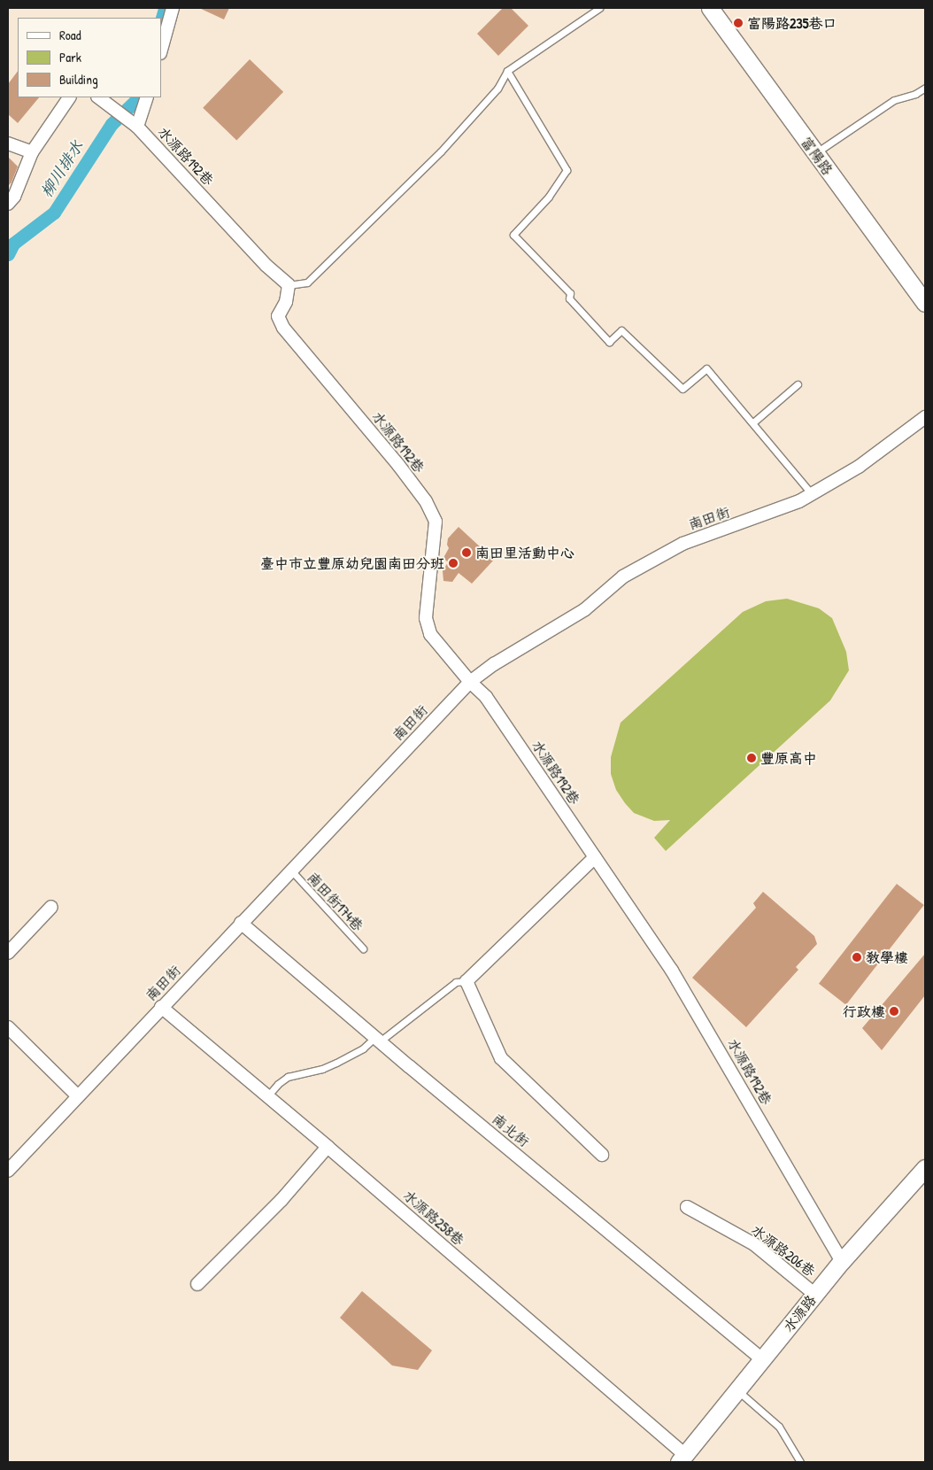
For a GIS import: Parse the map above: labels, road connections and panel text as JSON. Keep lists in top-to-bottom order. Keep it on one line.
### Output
{"streets":{"street":["水源路192巷","富陽路","南田街","南北街","水源路258巷","水源路206巷","水源路"],"lane":["南田街174巷"]},"crossings":[["水源路192巷","南田街"],["水源路192巷","水源路"],["南田街","南田街174巷"],["南田街","南北街"],["南田街","水源路258巷"],["南北街","水源路"],["水源路258巷","水源路"],["水源路206巷","水源路"]],"water":["柳川排水"],"places":["富陽路235巷口","南田里活動中心","臺中市立豐原幼兒園南田分班","豐原高中","教學樓","行政樓"],"legend":["Road","Park","Building"]}
